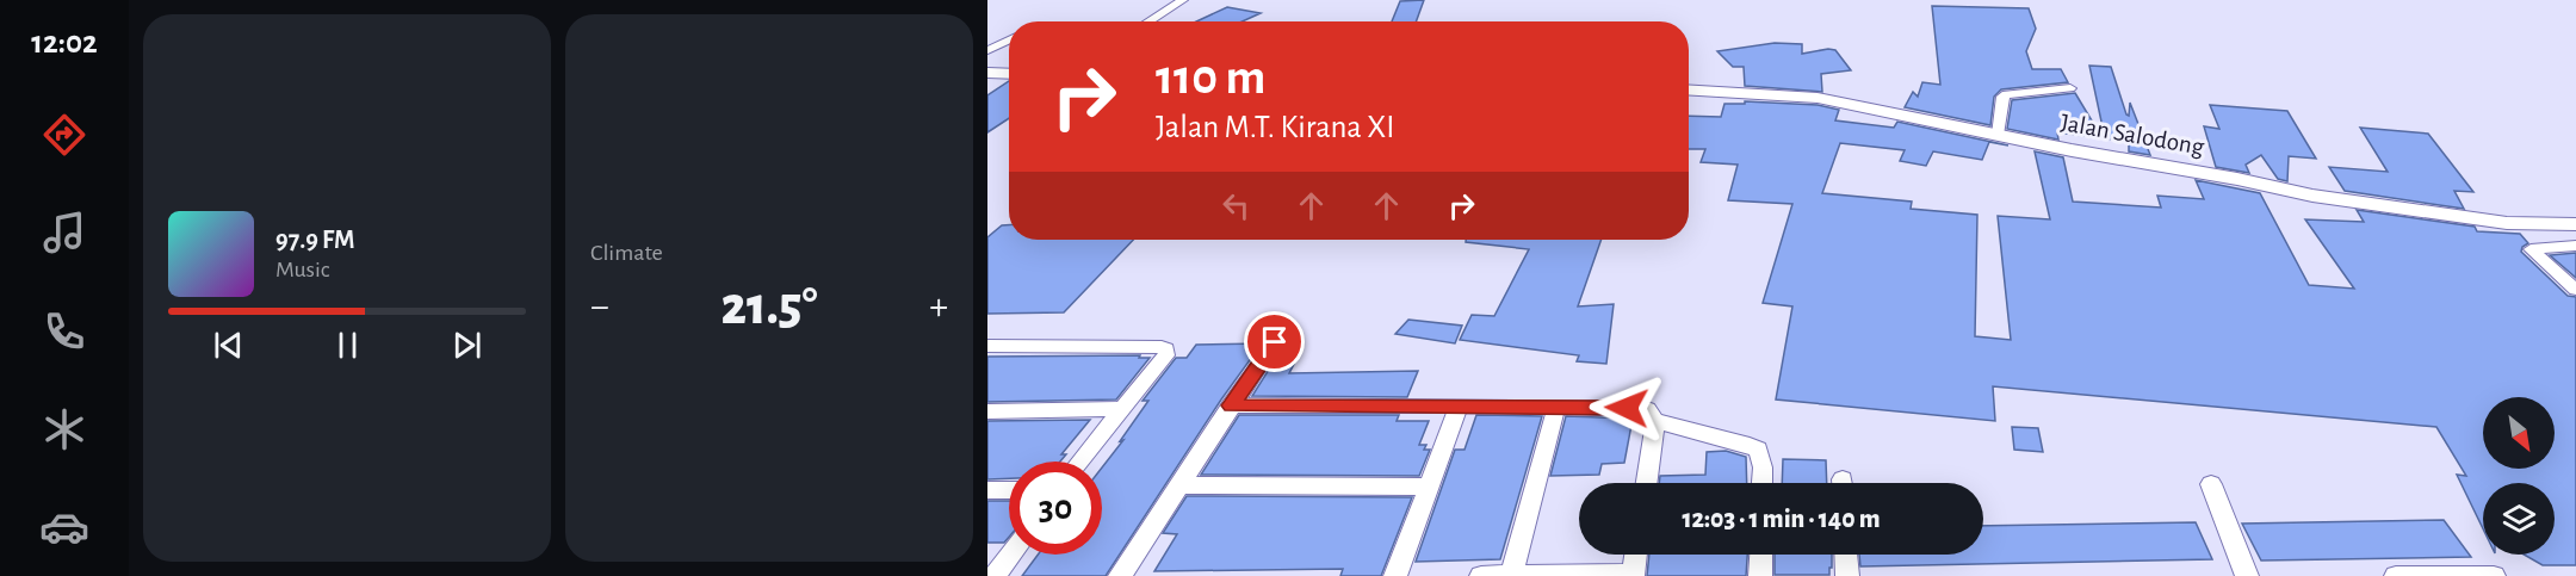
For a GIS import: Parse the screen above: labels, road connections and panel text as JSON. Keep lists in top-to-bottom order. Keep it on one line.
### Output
{"streets":{"street":["Jalan Salodong"]},"north":"bottom right","page":{"tabs":"12:02","tile":"Climate","turn":["110 m","Jalan M.T. Kirana XI"],"song":["97.9 FM","Music"],"heat":["−","21.5°","+"],"limit":"30","trip":"12:03 · 1 min · 140 m"}}
